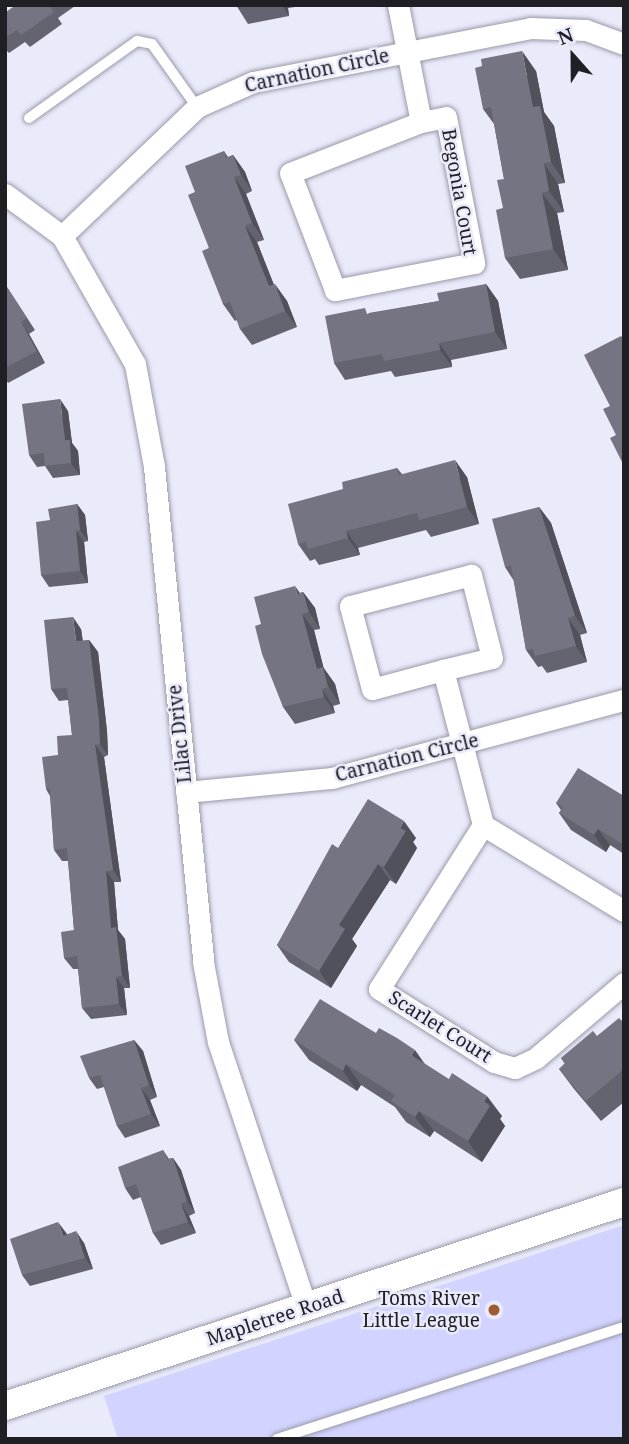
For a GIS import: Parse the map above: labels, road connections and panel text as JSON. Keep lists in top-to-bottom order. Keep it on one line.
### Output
{"streets":{"street":["Carnation Circle","Begonia Court","Lilac Drive","Scarlet Court","Mapletree Road"]},"crossings":[["Carnation Circle","Begonia Court"],["Carnation Circle","Lilac Drive"],["Lilac Drive","Mapletree Road"]],"places":["Toms River Little League"],"north":"top"}
